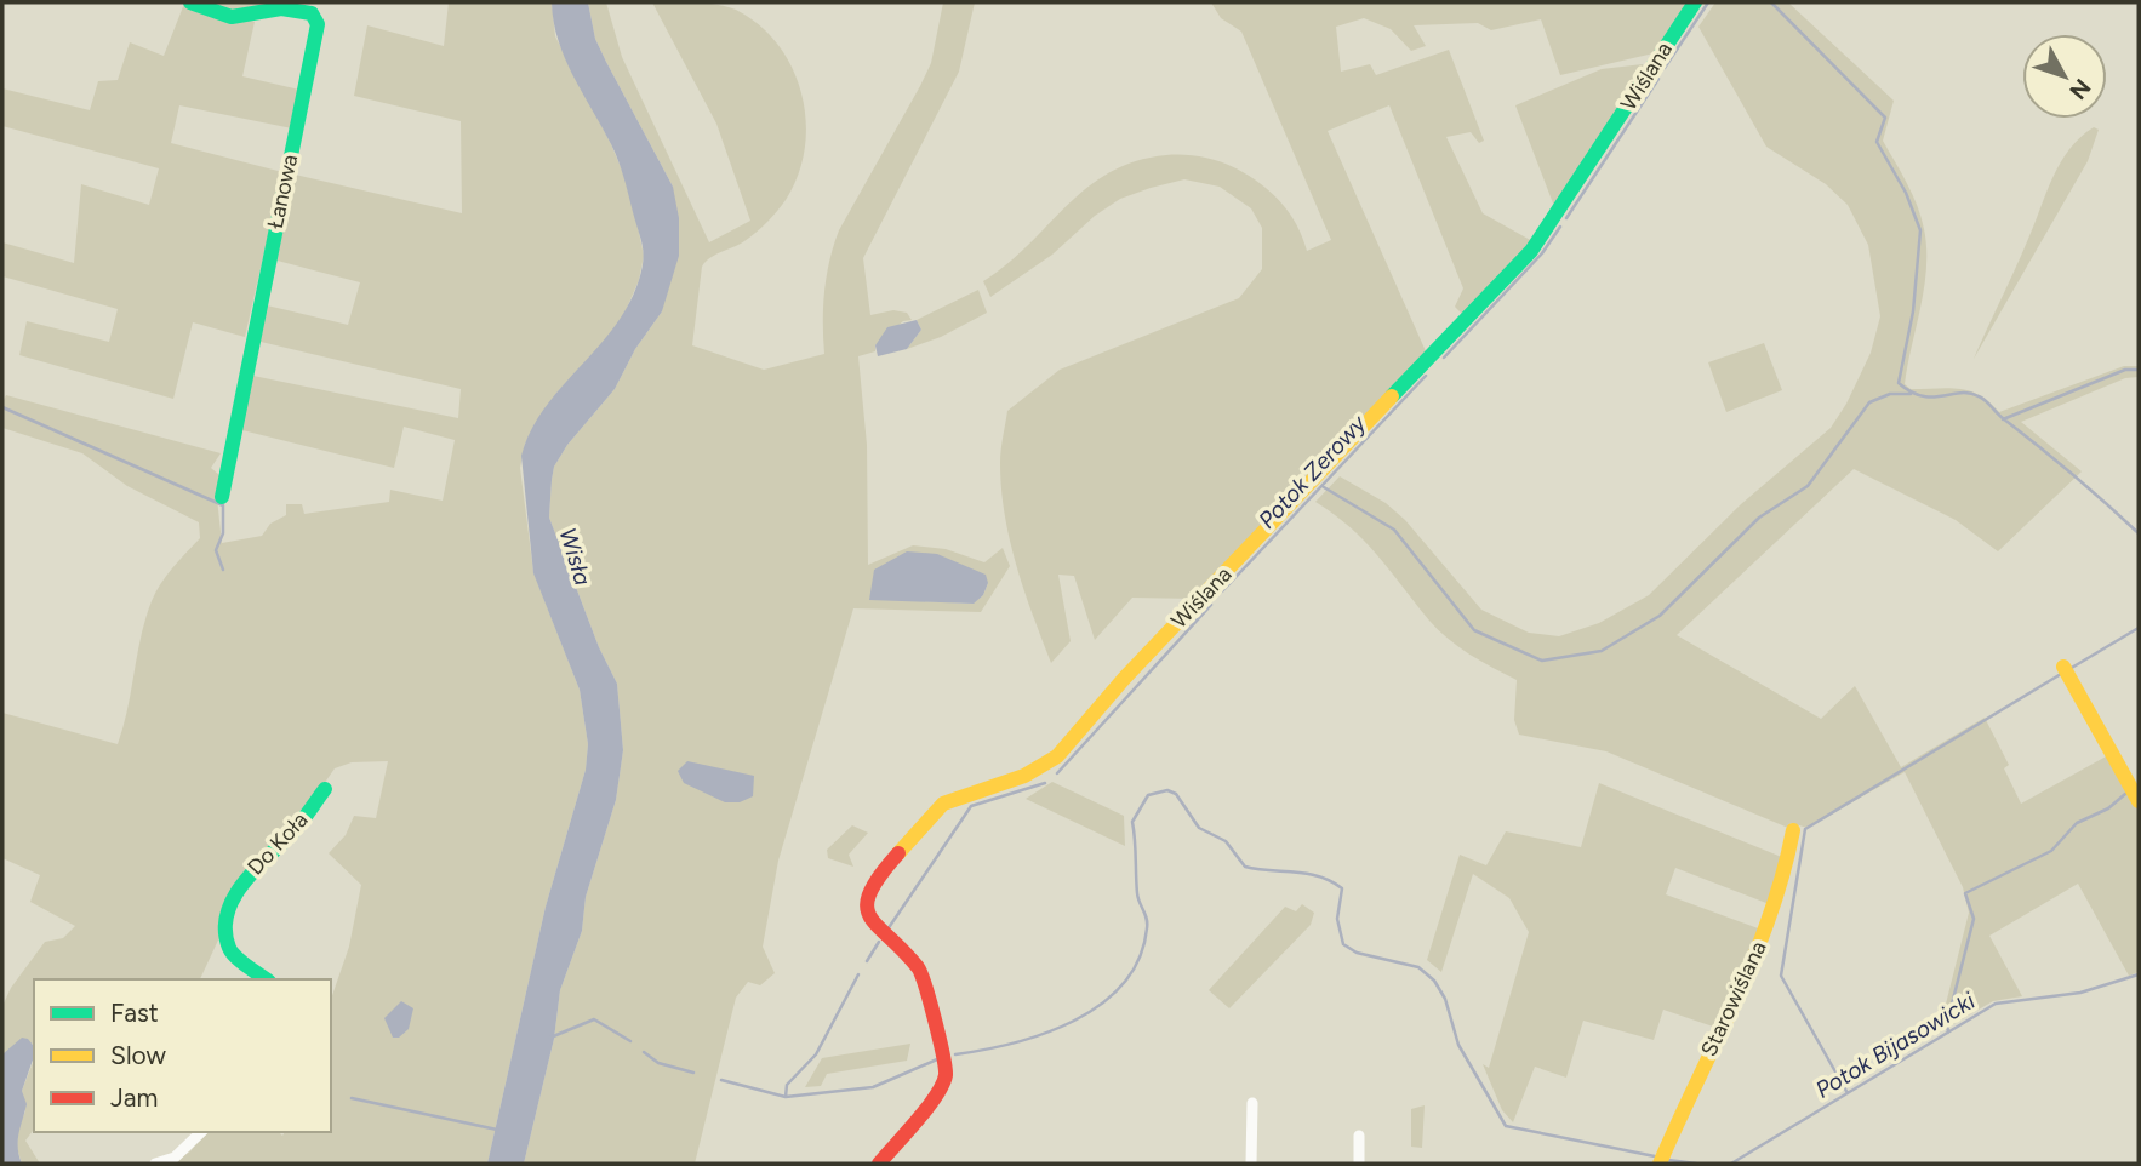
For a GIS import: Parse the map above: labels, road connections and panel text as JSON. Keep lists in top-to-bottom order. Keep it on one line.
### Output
{"streets":{"street":["Wiślana","Łanowa","Do Koła","Starowiślana"]},"water":["Potok Zerowy","Wisła","Potok Bijasowicki"],"legend":["Fast","Slow","Jam"],"north":"bottom right"}
